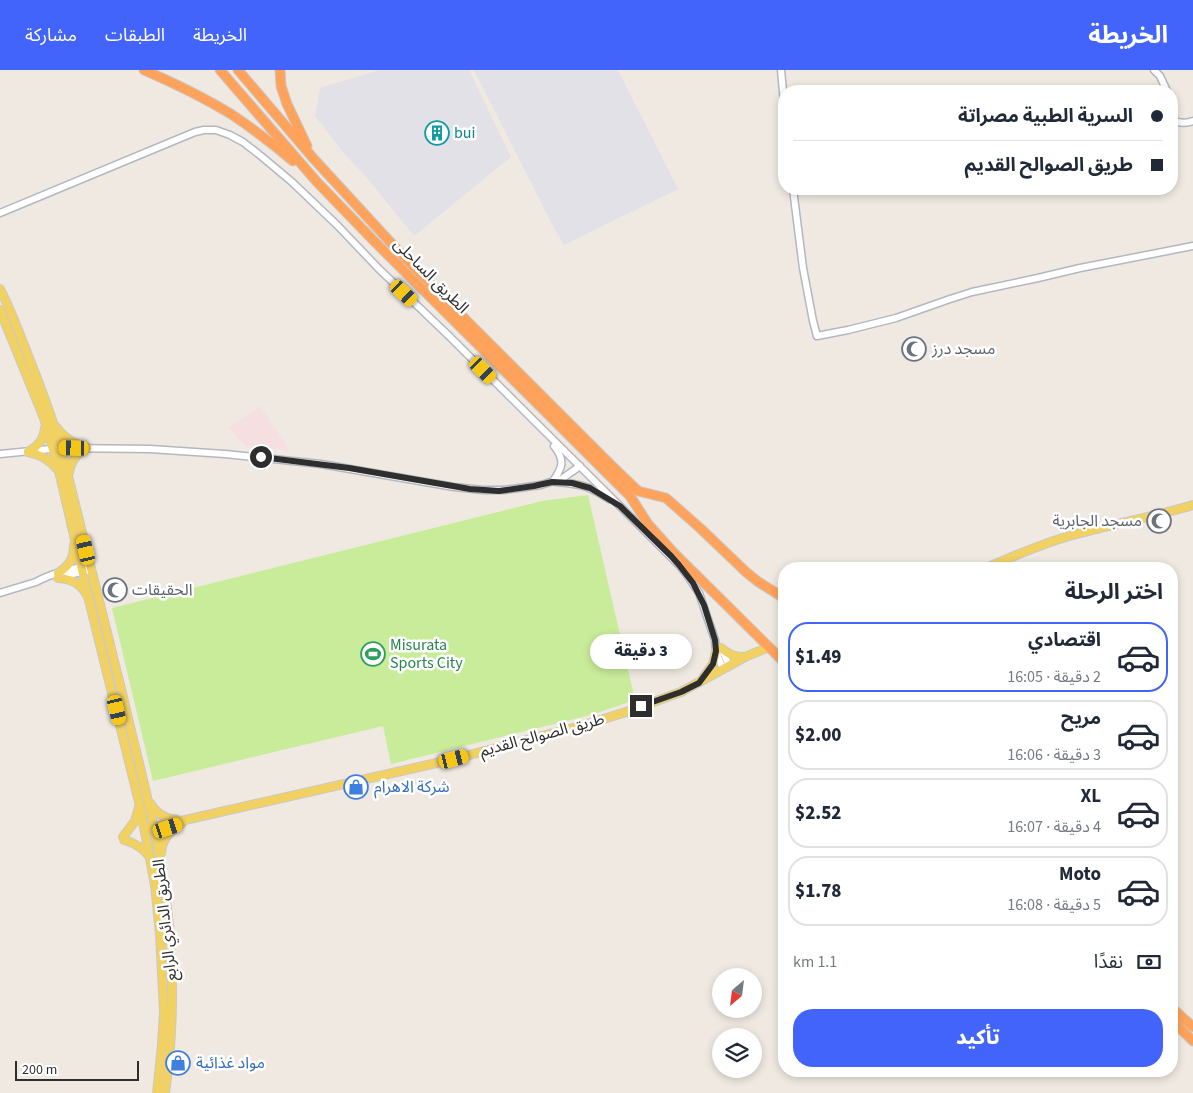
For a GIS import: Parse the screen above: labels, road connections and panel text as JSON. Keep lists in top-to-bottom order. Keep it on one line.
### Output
{"streets":{"highway":["الطريق الساحلى"],"main road":["طريق الصوالح القديم","الطريق الدائري الرابع"]},"crossings":[["الطريق الساحلى","طريق الصوالح القديم"],["طريق الصوالح القديم","الطريق الدائري الرابع"]],"places":{"building":["bui"],"mosque":["مسجد درز","مسجد الجابرية","الحقيقات"],"sports":["Misurata Sports City"],"shop":["شركة الاهرام","مواد غذائية"]},"scale_bar":"200 m","north":"bottom left","page":{"header":"الخريطة","nav":["الخريطة","الطبقات","مشاركة"],"banner":["السرية الطبية مصراتة","طريق الصوالح القديم"],"heading":"اختر الرحلة","list":[{"name":"اقتصادي","note":"2 دقيقة · 16:05","value":"$1.49"},{"name":"مريح","note":"3 دقيقة · 16:06","value":"$2.00"},{"name":"XL","note":"4 دقيقة · 16:07","value":"$2.52"},{"name":"Moto","note":"5 دقيقة · 16:08","value":"$1.78"}],"bubble":"3 دقيقة","pay":["نقدًا","1.1 km"],"buttons":"تأكيد","scale":"200 m"}}
